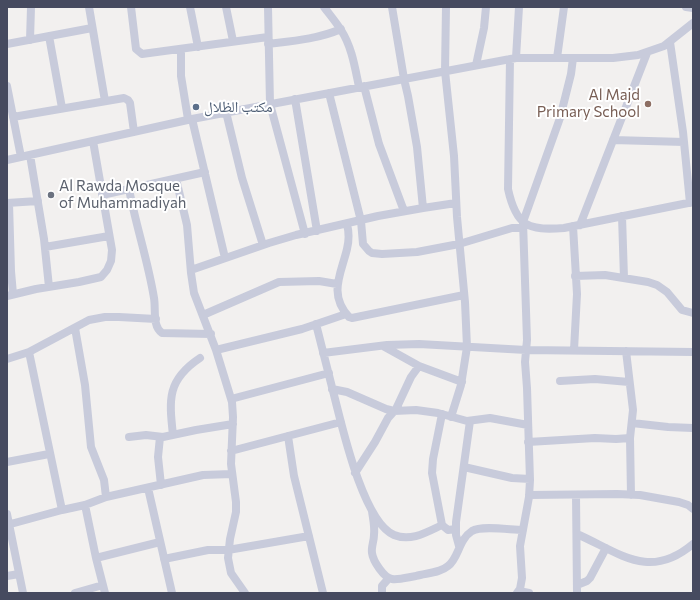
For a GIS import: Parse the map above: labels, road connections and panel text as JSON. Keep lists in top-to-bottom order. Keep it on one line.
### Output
{"places":["Al Majd Primary School","مكتب الظلال","Al Rawda Mosque of Muhammadiyah"]}
